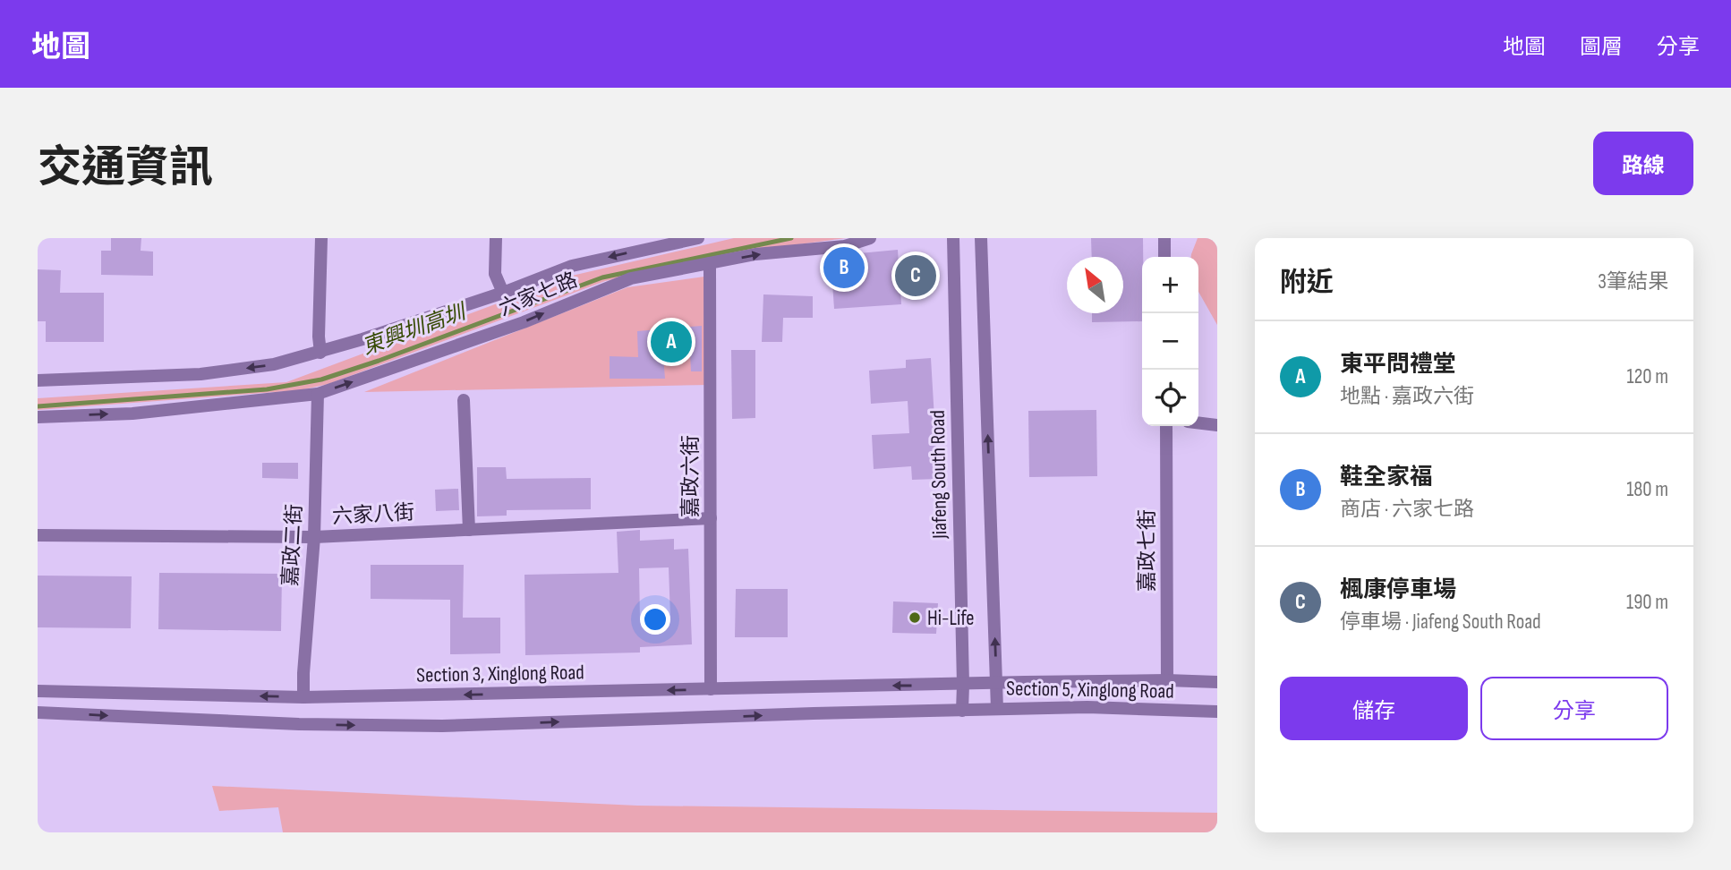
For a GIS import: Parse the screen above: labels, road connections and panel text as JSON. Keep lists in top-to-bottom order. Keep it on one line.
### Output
{"streets":{"street":["六家七路","Jiafeng South Road","嘉政六街","六家八街","嘉政二街","嘉政七街","Section 3, Xinglong Road","Section 5, Xinglong Road"]},"crossings":[["六家七路","嘉政六街"],["六家七路","嘉政二街"],["Jiafeng South Road","Section 3, Xinglong Road"],["Jiafeng South Road","Section 5, Xinglong Road"],["嘉政六街","六家八街"],["嘉政六街","Section 3, Xinglong Road"],["六家八街","嘉政二街"],["嘉政二街","Section 3, Xinglong Road"],["嘉政七街","Section 5, Xinglong Road"],["Section 3, Xinglong Road","Section 5, Xinglong Road"]],"water":["東興圳高圳"],"places":["Hi-Life"],"north":"top left","page":{"header":"地圖","nav":["地圖","圖層","分享"],"title":"交通資訊","buttons":["路線",["儲存","分享"]],"heading":["附近","3筆結果"],"pins":["B","C","A"],"map_buttons":["+","−"],"list":[{"mark":"A","name":"東平問禮堂","note":"地點 · 嘉政六街","value":"120 m"},{"mark":"B","name":"鞋全家福","note":"商店 · 六家七路","value":"180 m"},{"mark":"C","name":"楓康停車場","note":"停車場 · Jiafeng South Road","value":"190 m"}]}}
